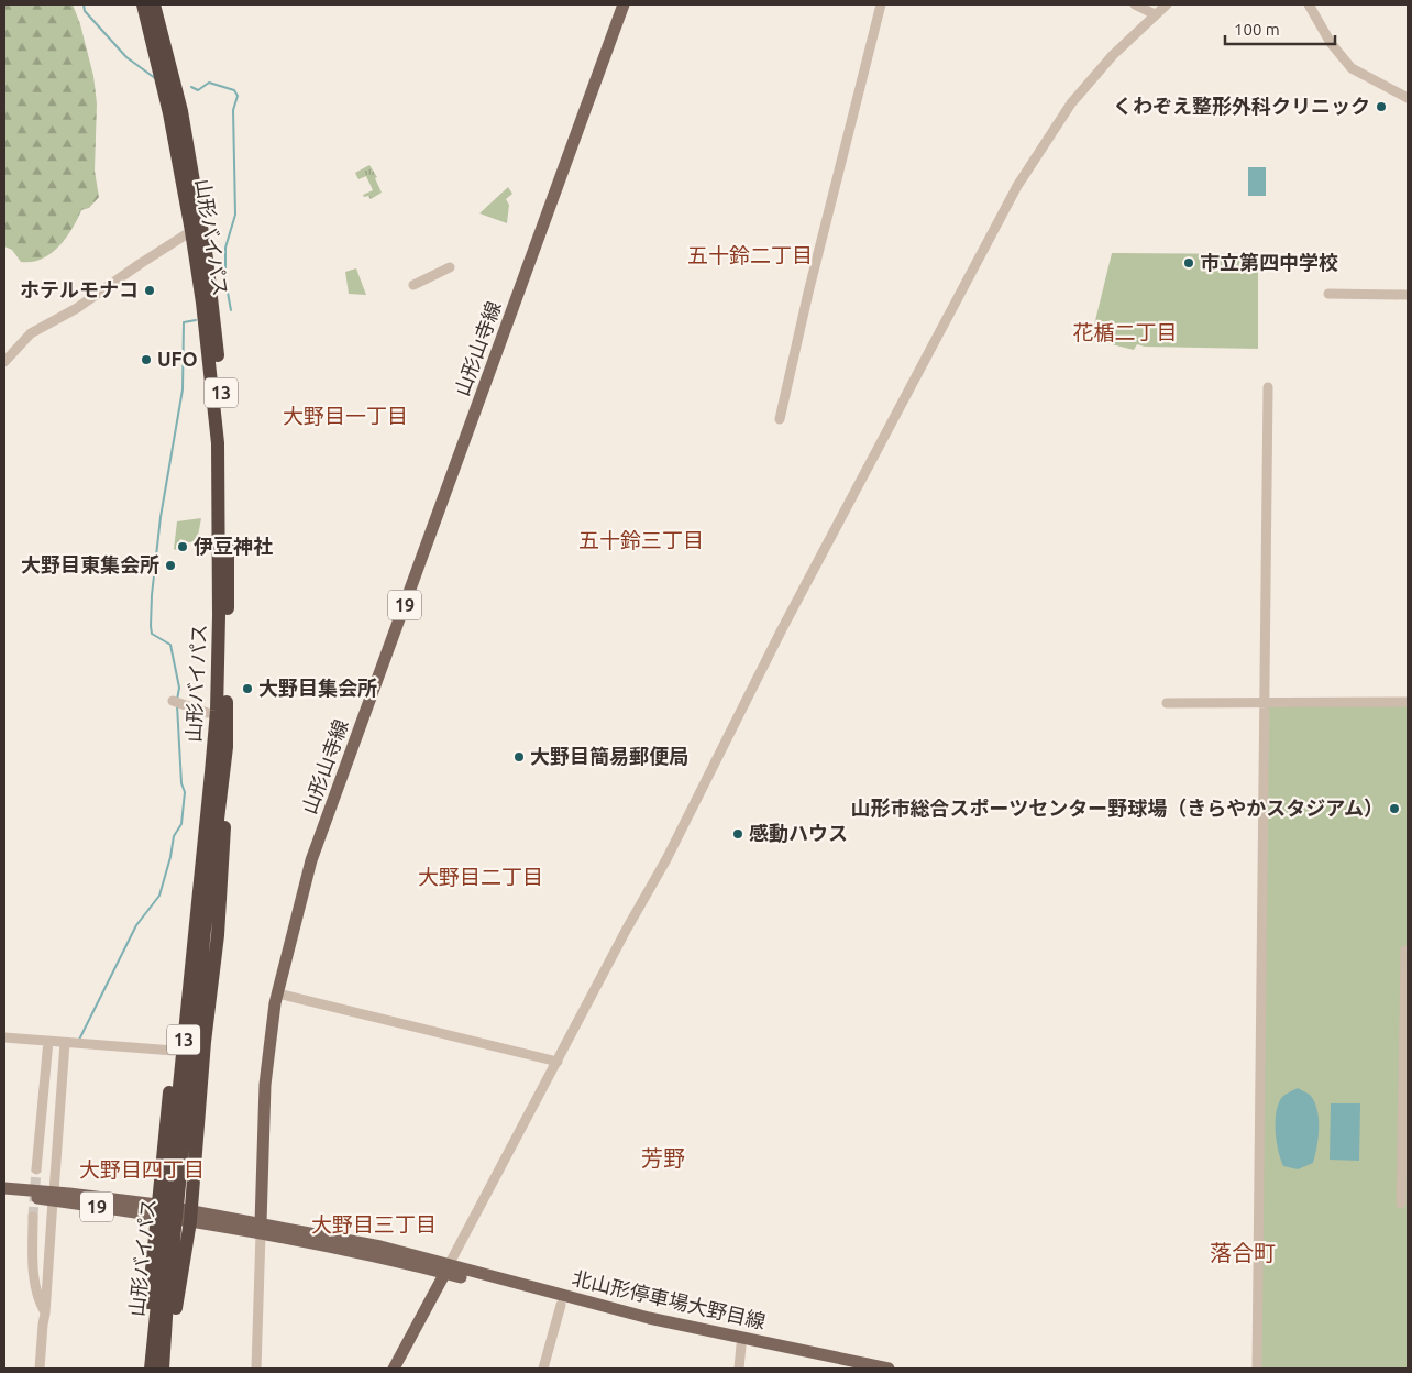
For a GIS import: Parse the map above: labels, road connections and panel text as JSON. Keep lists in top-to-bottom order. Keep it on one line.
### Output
{"streets":{"highway":["山形バイパス","13"],"main road":["山形山寺線","19","北山形停車場大野目線"]},"crossings":[["山形山寺線","19"]],"districts":["五十鈴二丁目","花楯二丁目","大野目一丁目","五十鈴三丁目","大野目二丁目","芳野","大野目四丁目","大野目三丁目","落合町"],"places":["くわぞえ整形外科クリニック","市立第四中学校","ホテルモナコ","UFO","伊豆神社","大野目東集会所","大野目集会所","大野目簡易郵便局","山形市総合スポーツセンター野球場（きらやかスタジアム）","感動ハウス"],"scale_bar":"100 m"}
